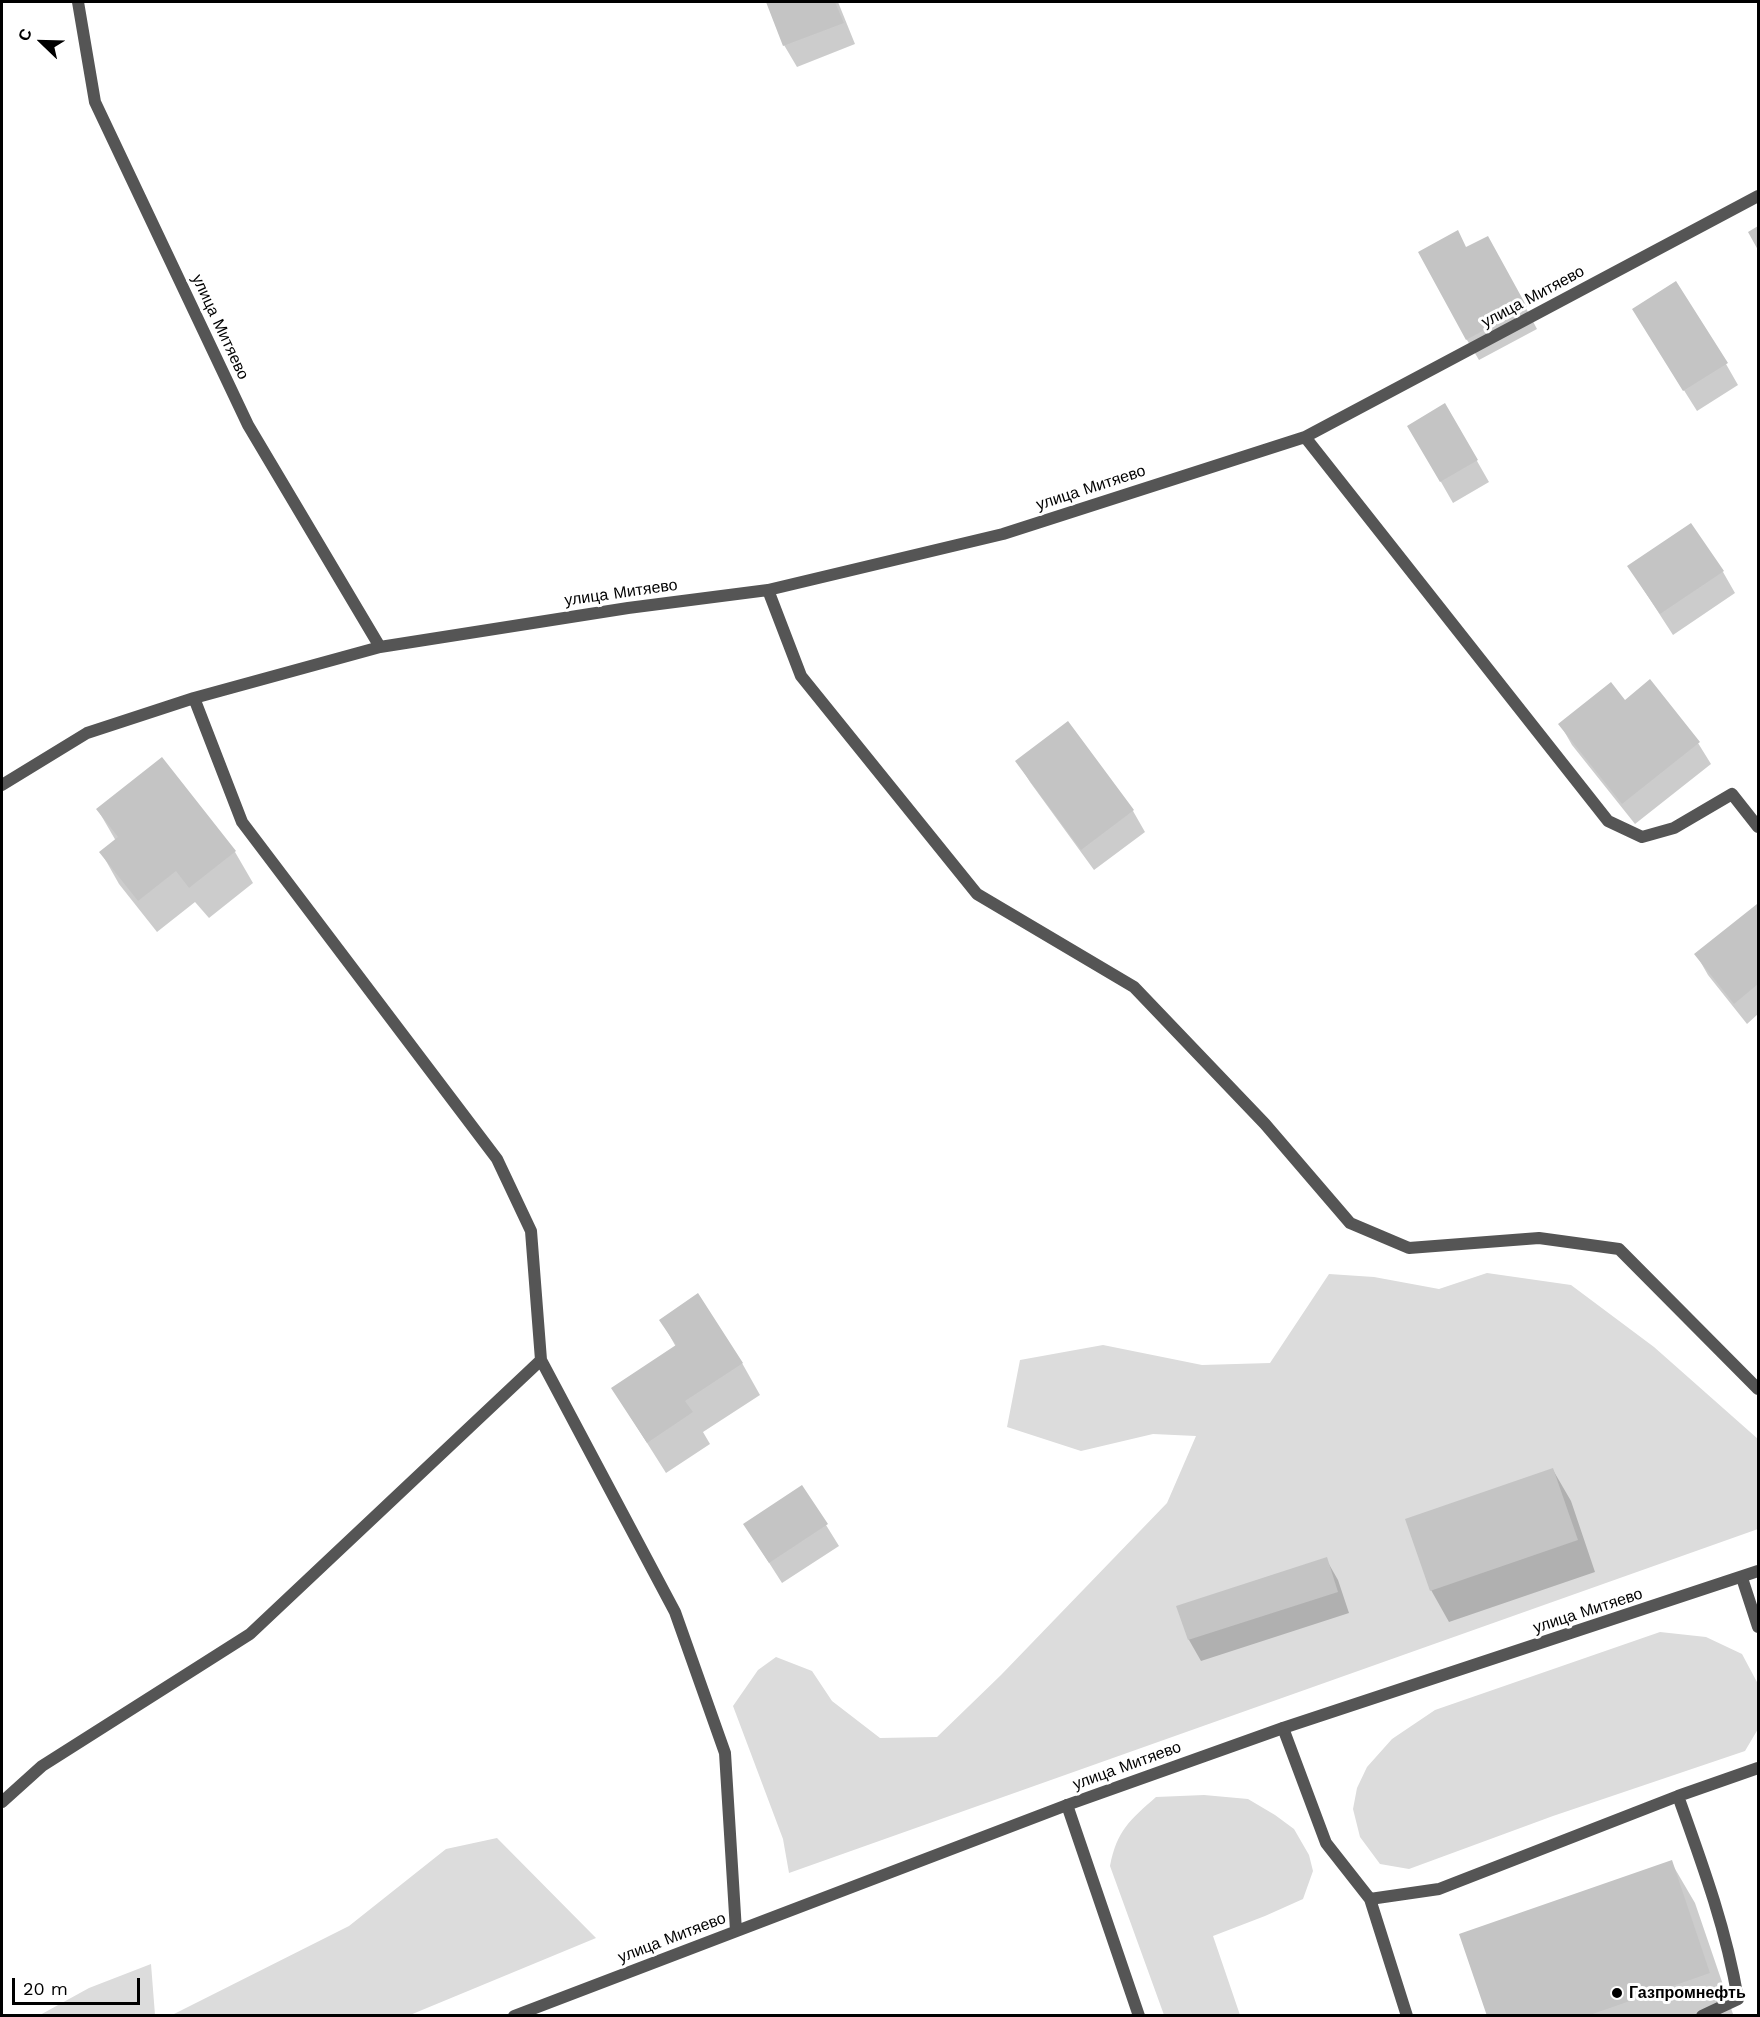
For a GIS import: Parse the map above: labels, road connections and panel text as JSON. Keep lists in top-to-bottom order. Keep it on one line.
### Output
{"streets":{"street":["улица Митяево"]},"places":["Газпромнефть"],"scale_bar":"20 m","north":"top left"}
